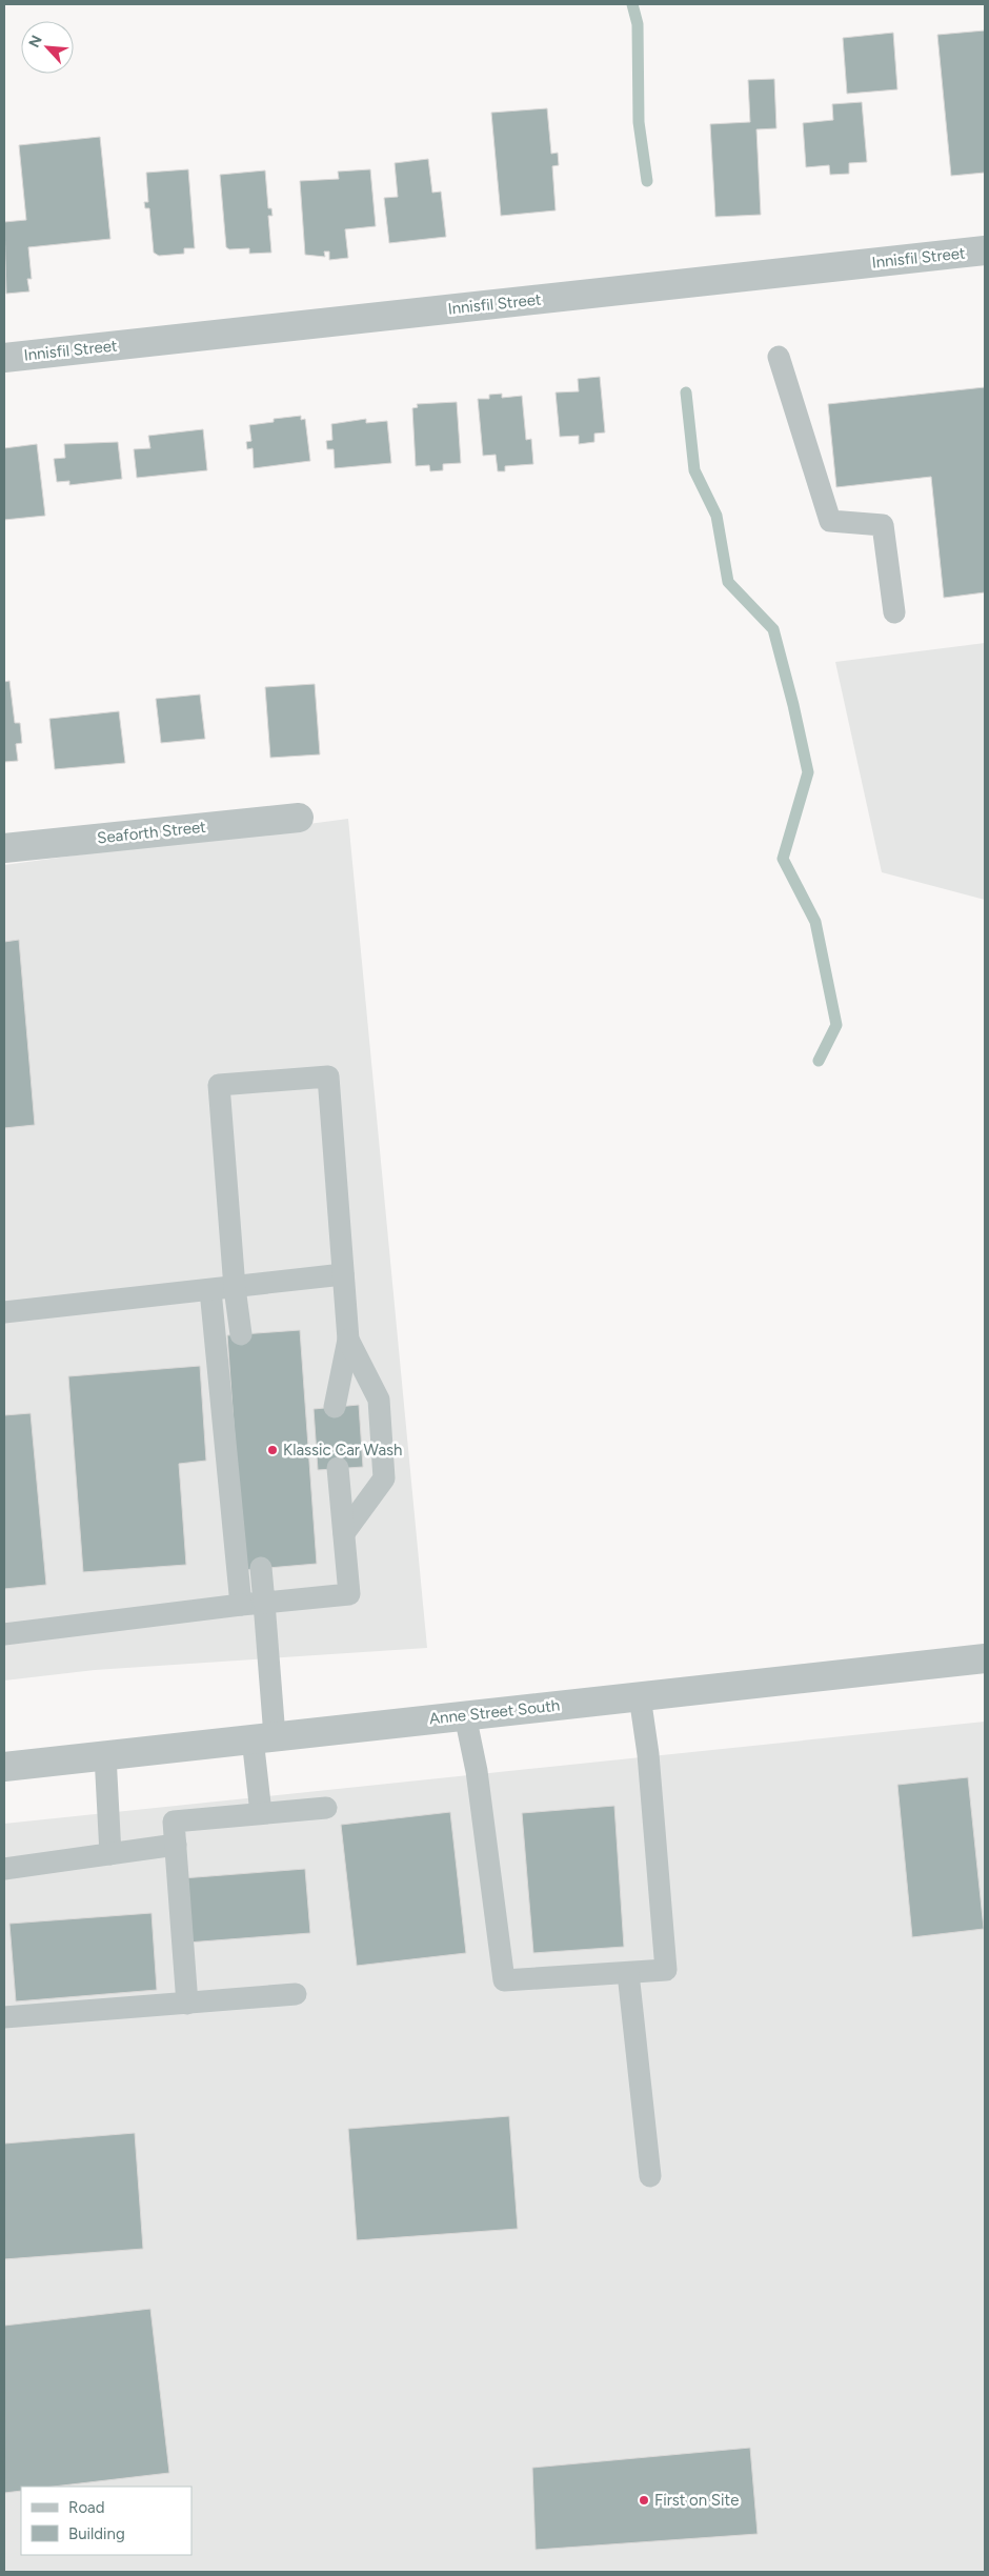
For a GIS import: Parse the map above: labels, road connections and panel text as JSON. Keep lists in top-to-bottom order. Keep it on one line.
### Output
{"streets":{"street":["Innisfil Street","Seaforth Street","Anne Street South"]},"places":["Klassic Car Wash","First on Site"],"legend":["Road","Building"],"north":"top left"}
